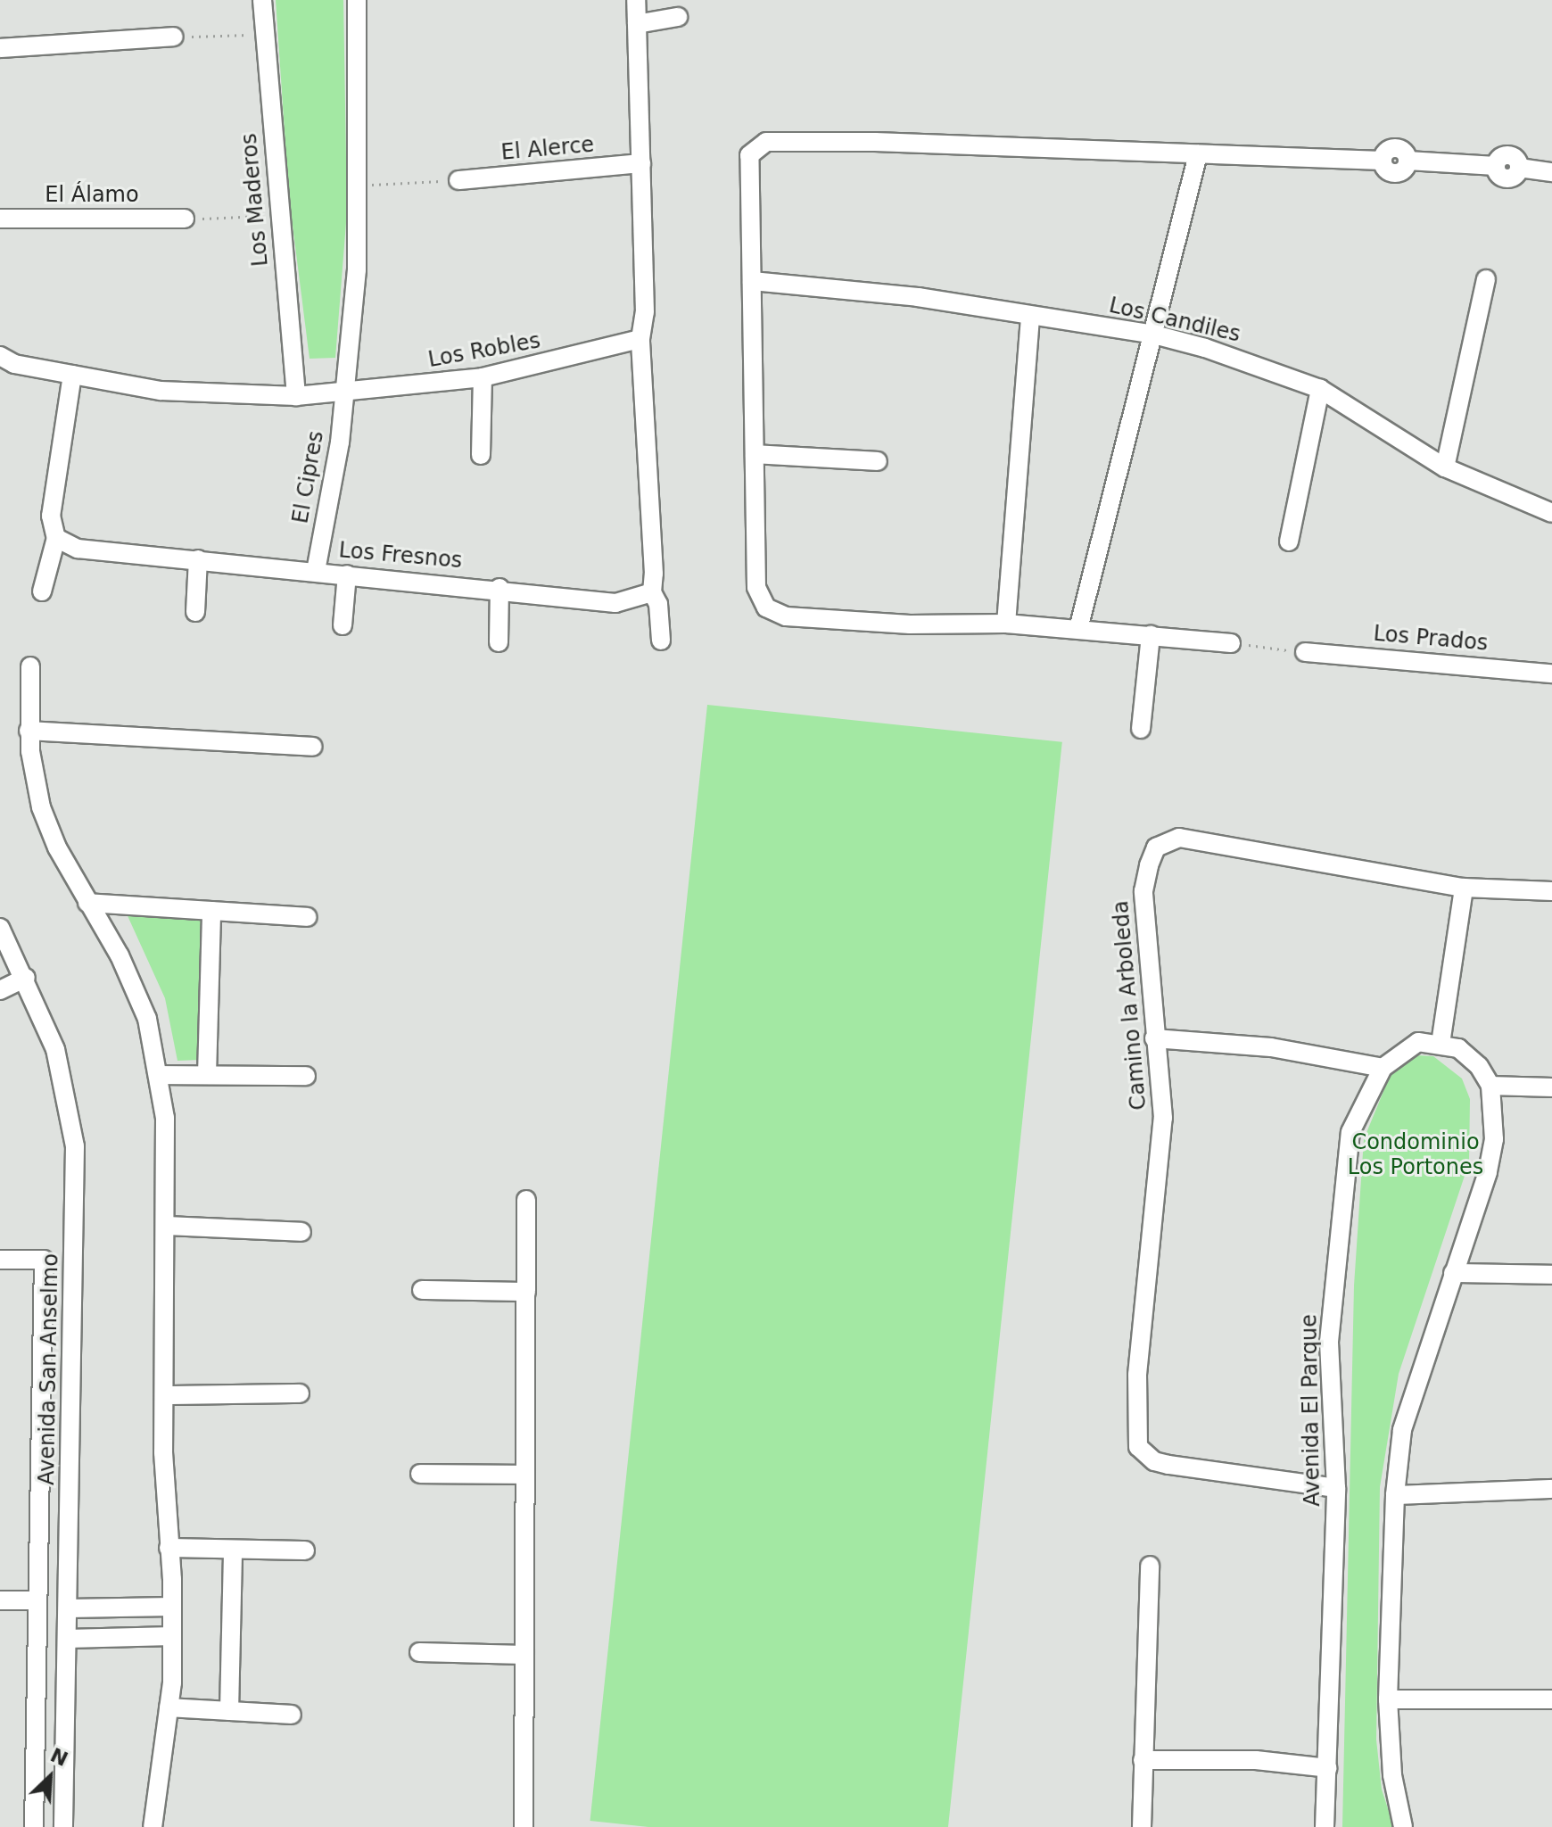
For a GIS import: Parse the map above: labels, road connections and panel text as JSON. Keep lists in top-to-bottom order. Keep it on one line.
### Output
{"streets":{"street":["El Alerce","El Álamo","Los Maderos","Los Candiles","Los Robles","El Cipres","Los Fresnos","Los Prados","Camino la Arboleda","Avenida San Anselmo","Avenida El Parque"]},"crossings":[["Los Maderos","Los Robles"],["Los Robles","El Cipres"],["El Cipres","Los Fresnos"],["Camino la Arboleda","Avenida El Parque"]],"parks":["Condominio Los Portones"],"north":"top right"}
